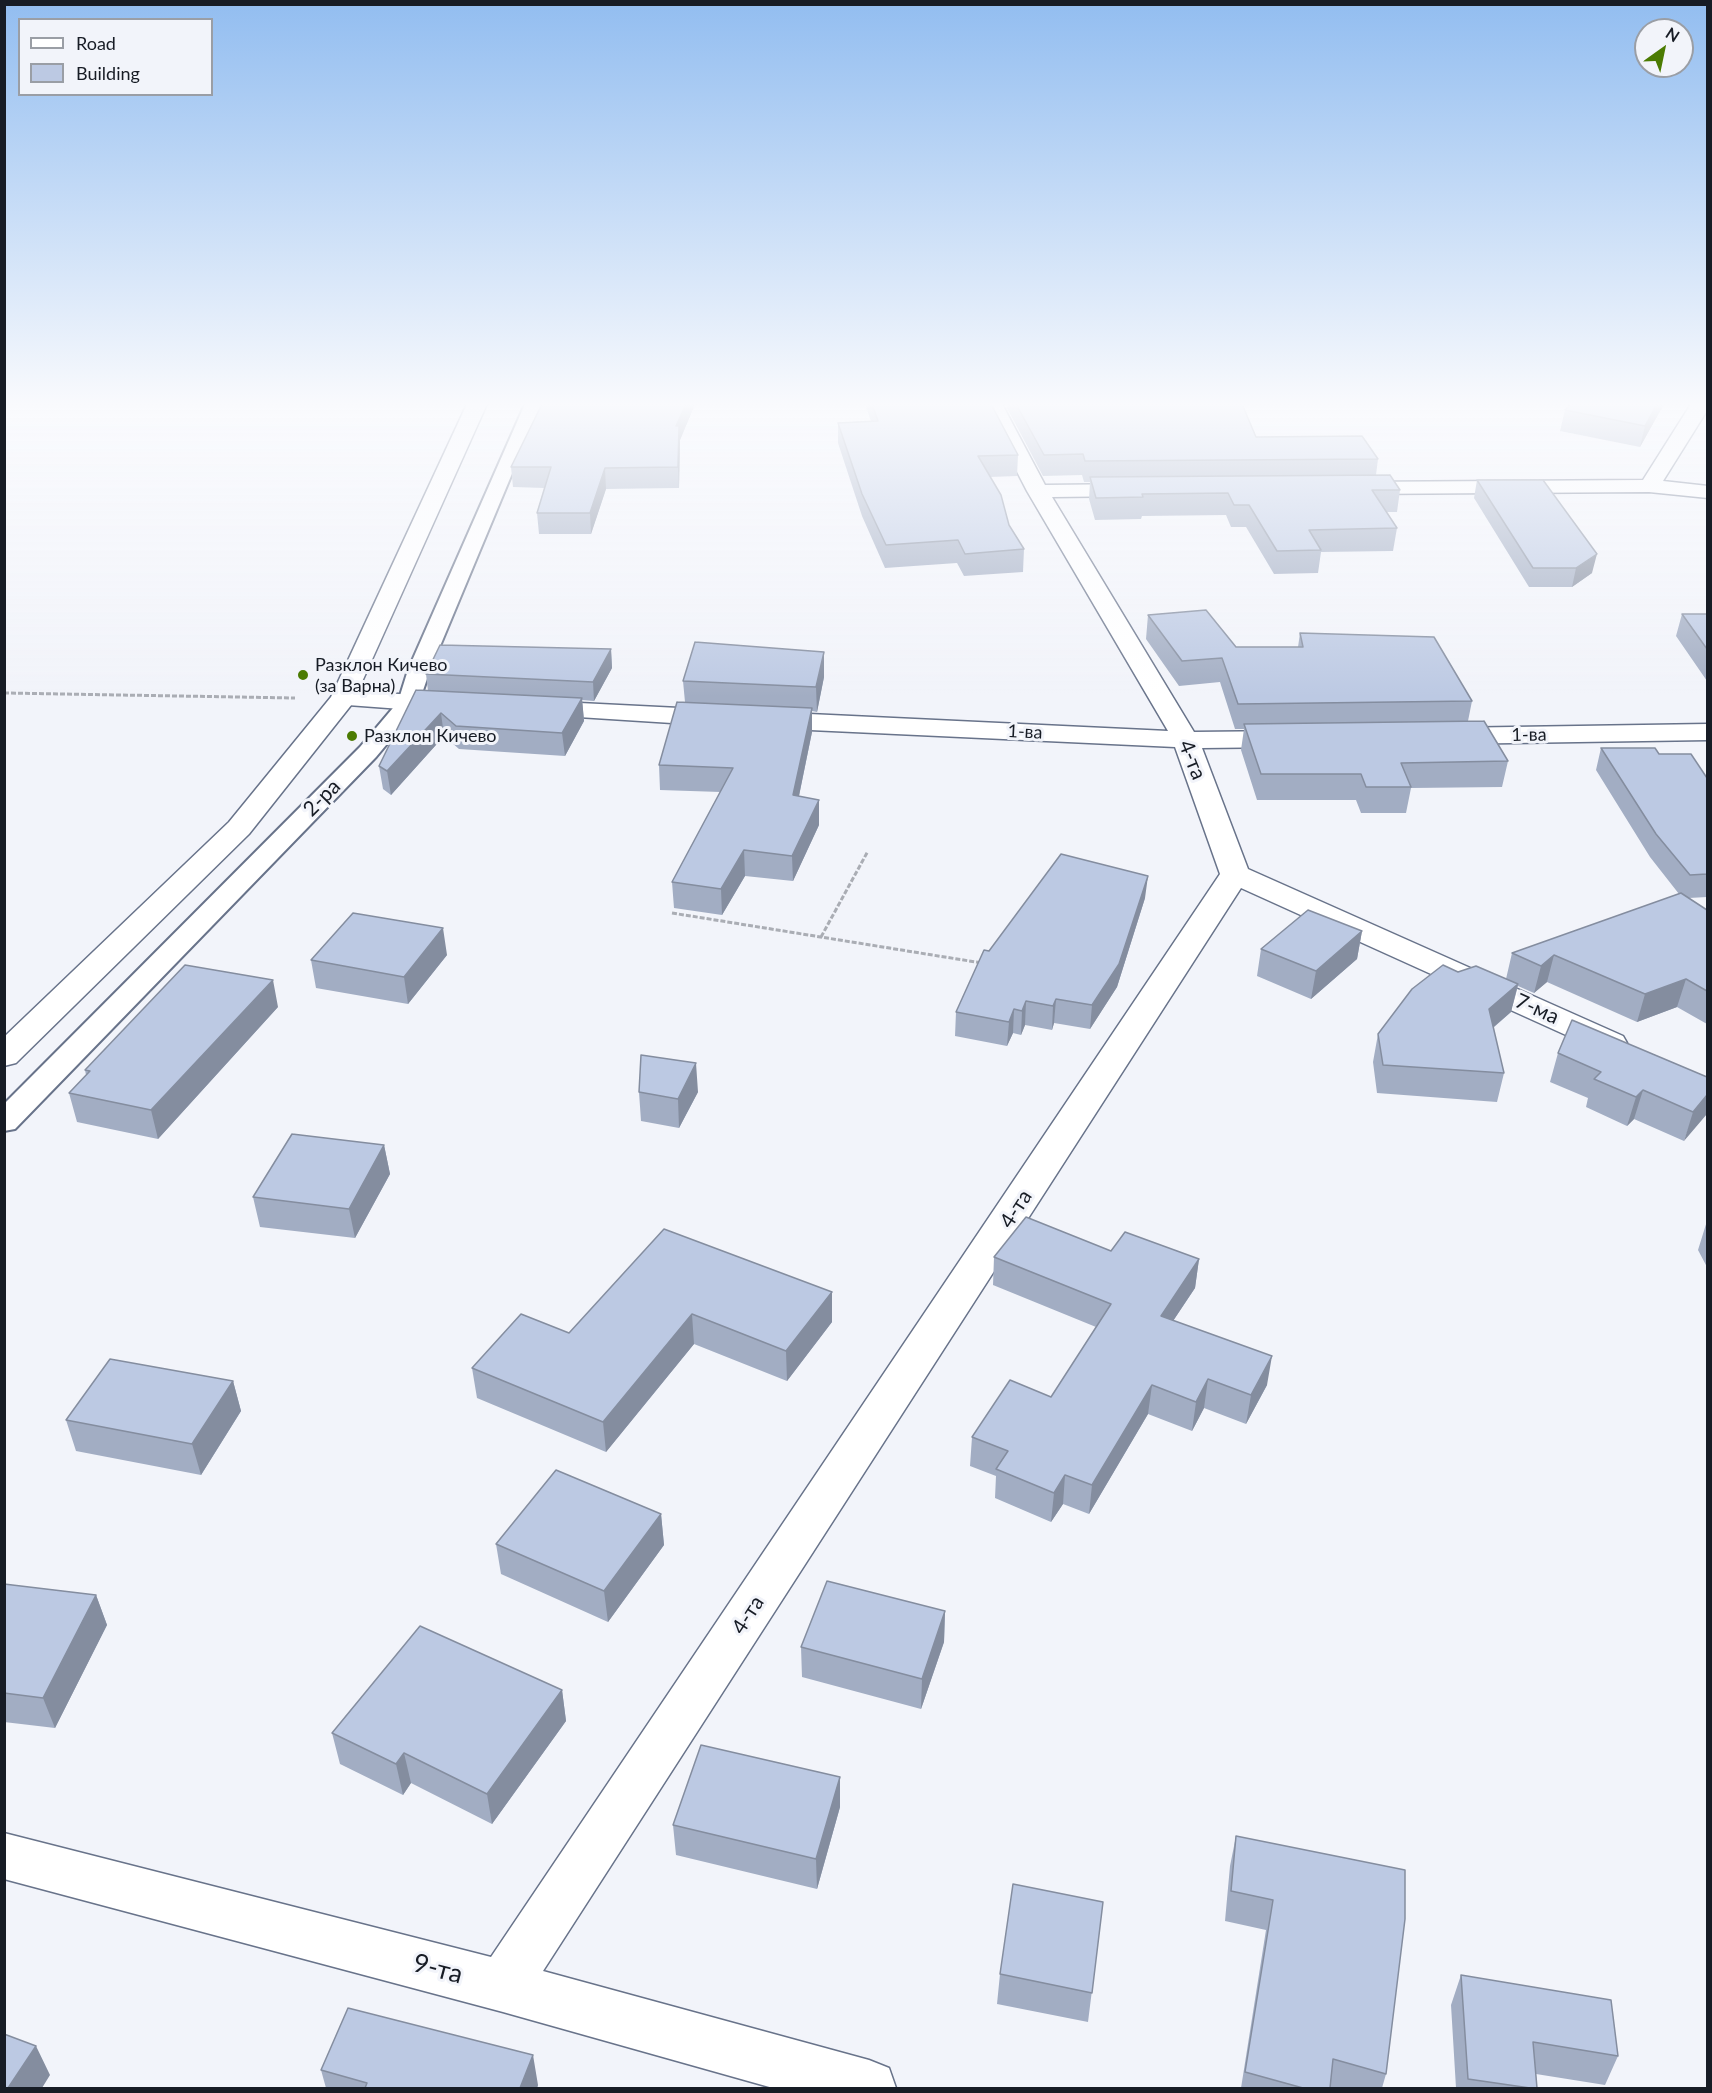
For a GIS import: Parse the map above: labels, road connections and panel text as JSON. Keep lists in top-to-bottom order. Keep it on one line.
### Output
{"streets":{"street":["1-ва","4-та","7-ма","9-та"],"lane":["2-ра"]},"crossings":[["1-ва","4-та"],["4-та","7-ма"],["4-та","9-та"]],"places":["Разклон Кичево (за Варна)","Разклон Кичево"],"legend":["Road","Building"],"north":"top right"}
